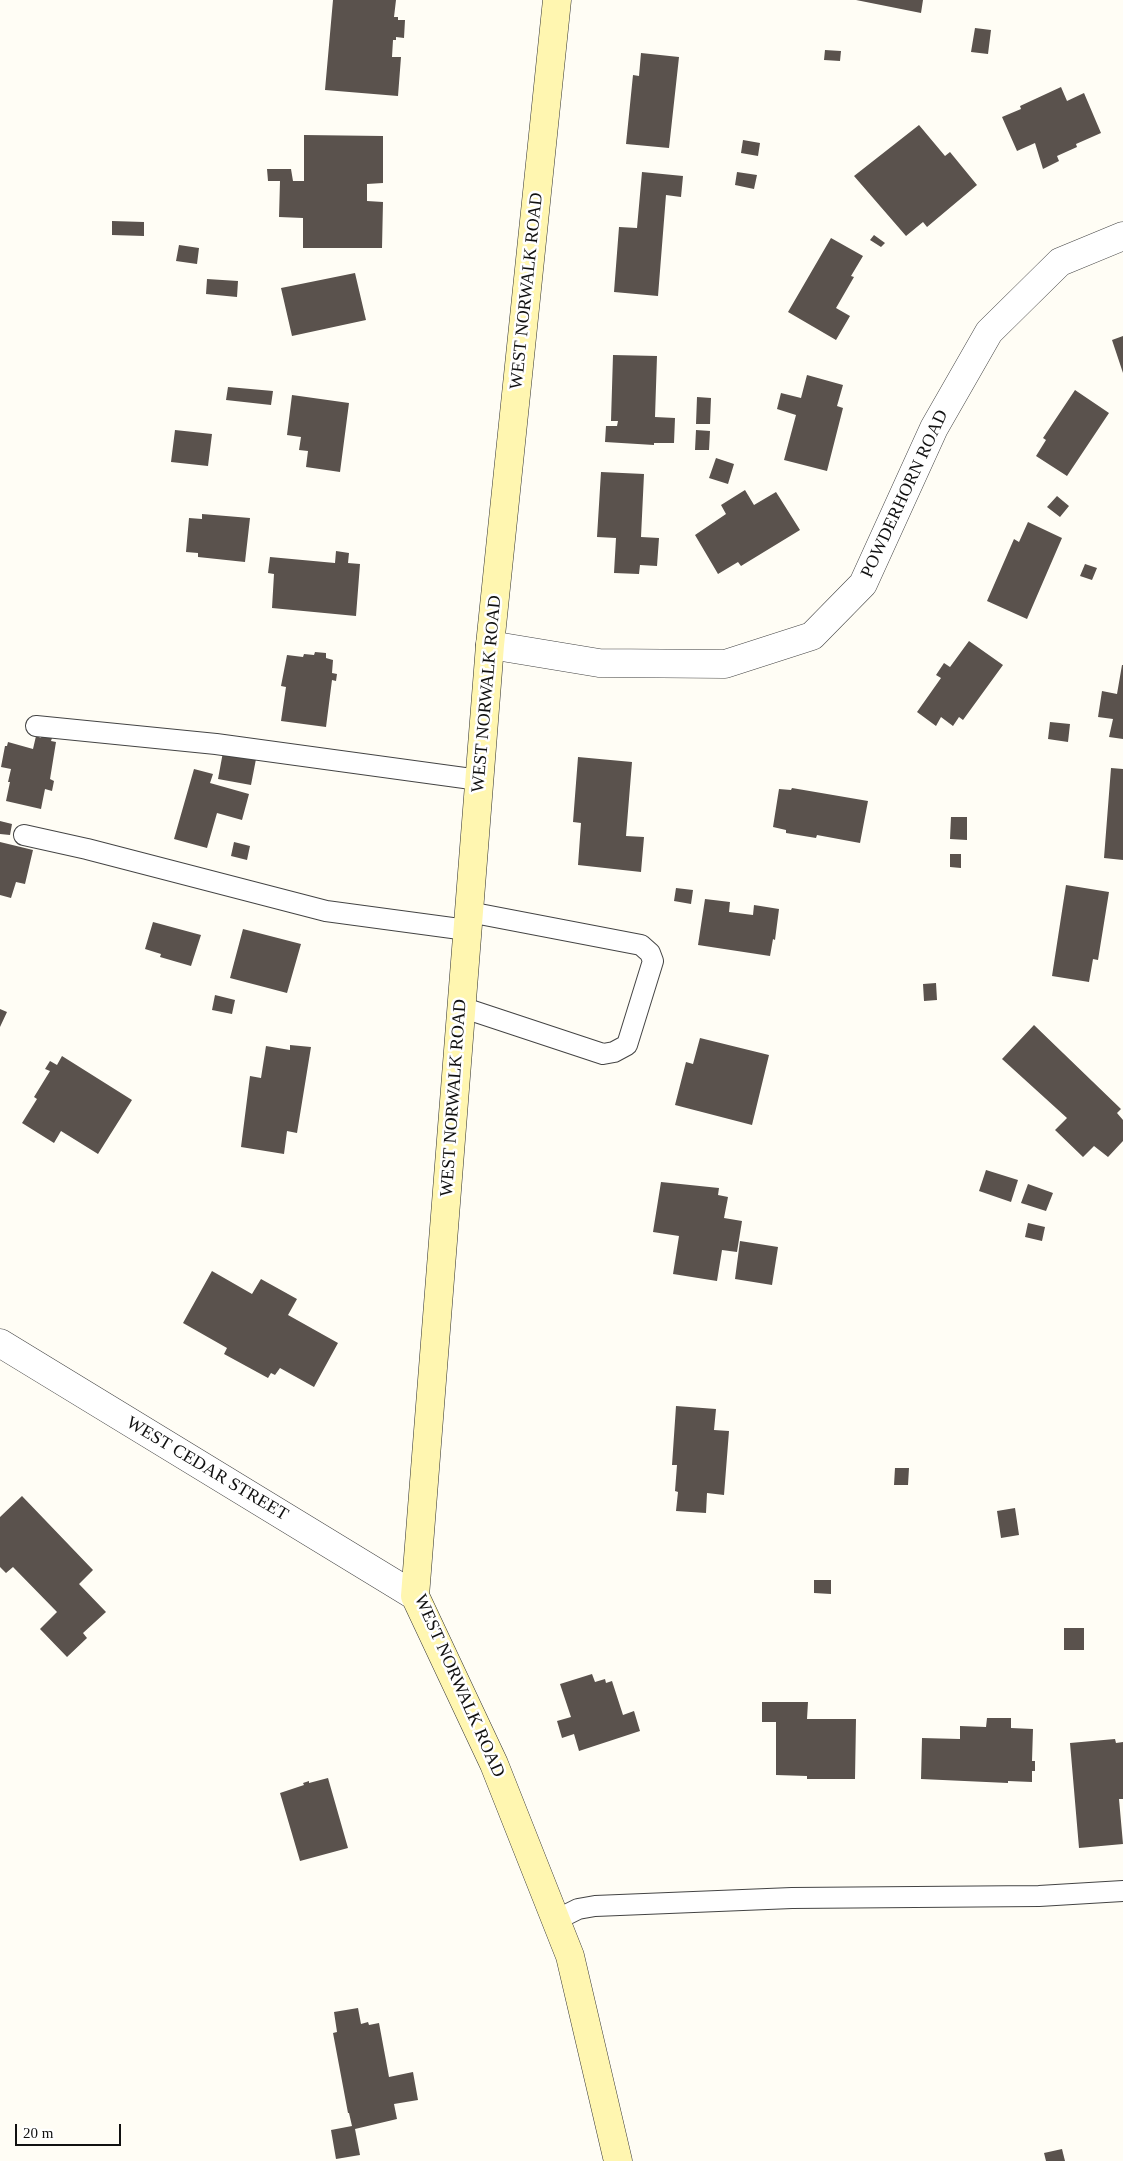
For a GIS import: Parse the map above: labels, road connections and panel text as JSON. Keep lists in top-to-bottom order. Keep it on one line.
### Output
{"streets":{"main road":["WEST NORWALK ROAD"],"street":["POWDERHORN ROAD","WEST CEDAR STREET"]},"crossings":[["WEST NORWALK ROAD","POWDERHORN ROAD"],["WEST NORWALK ROAD","WEST CEDAR STREET"]],"scale_bar":"20 m"}
